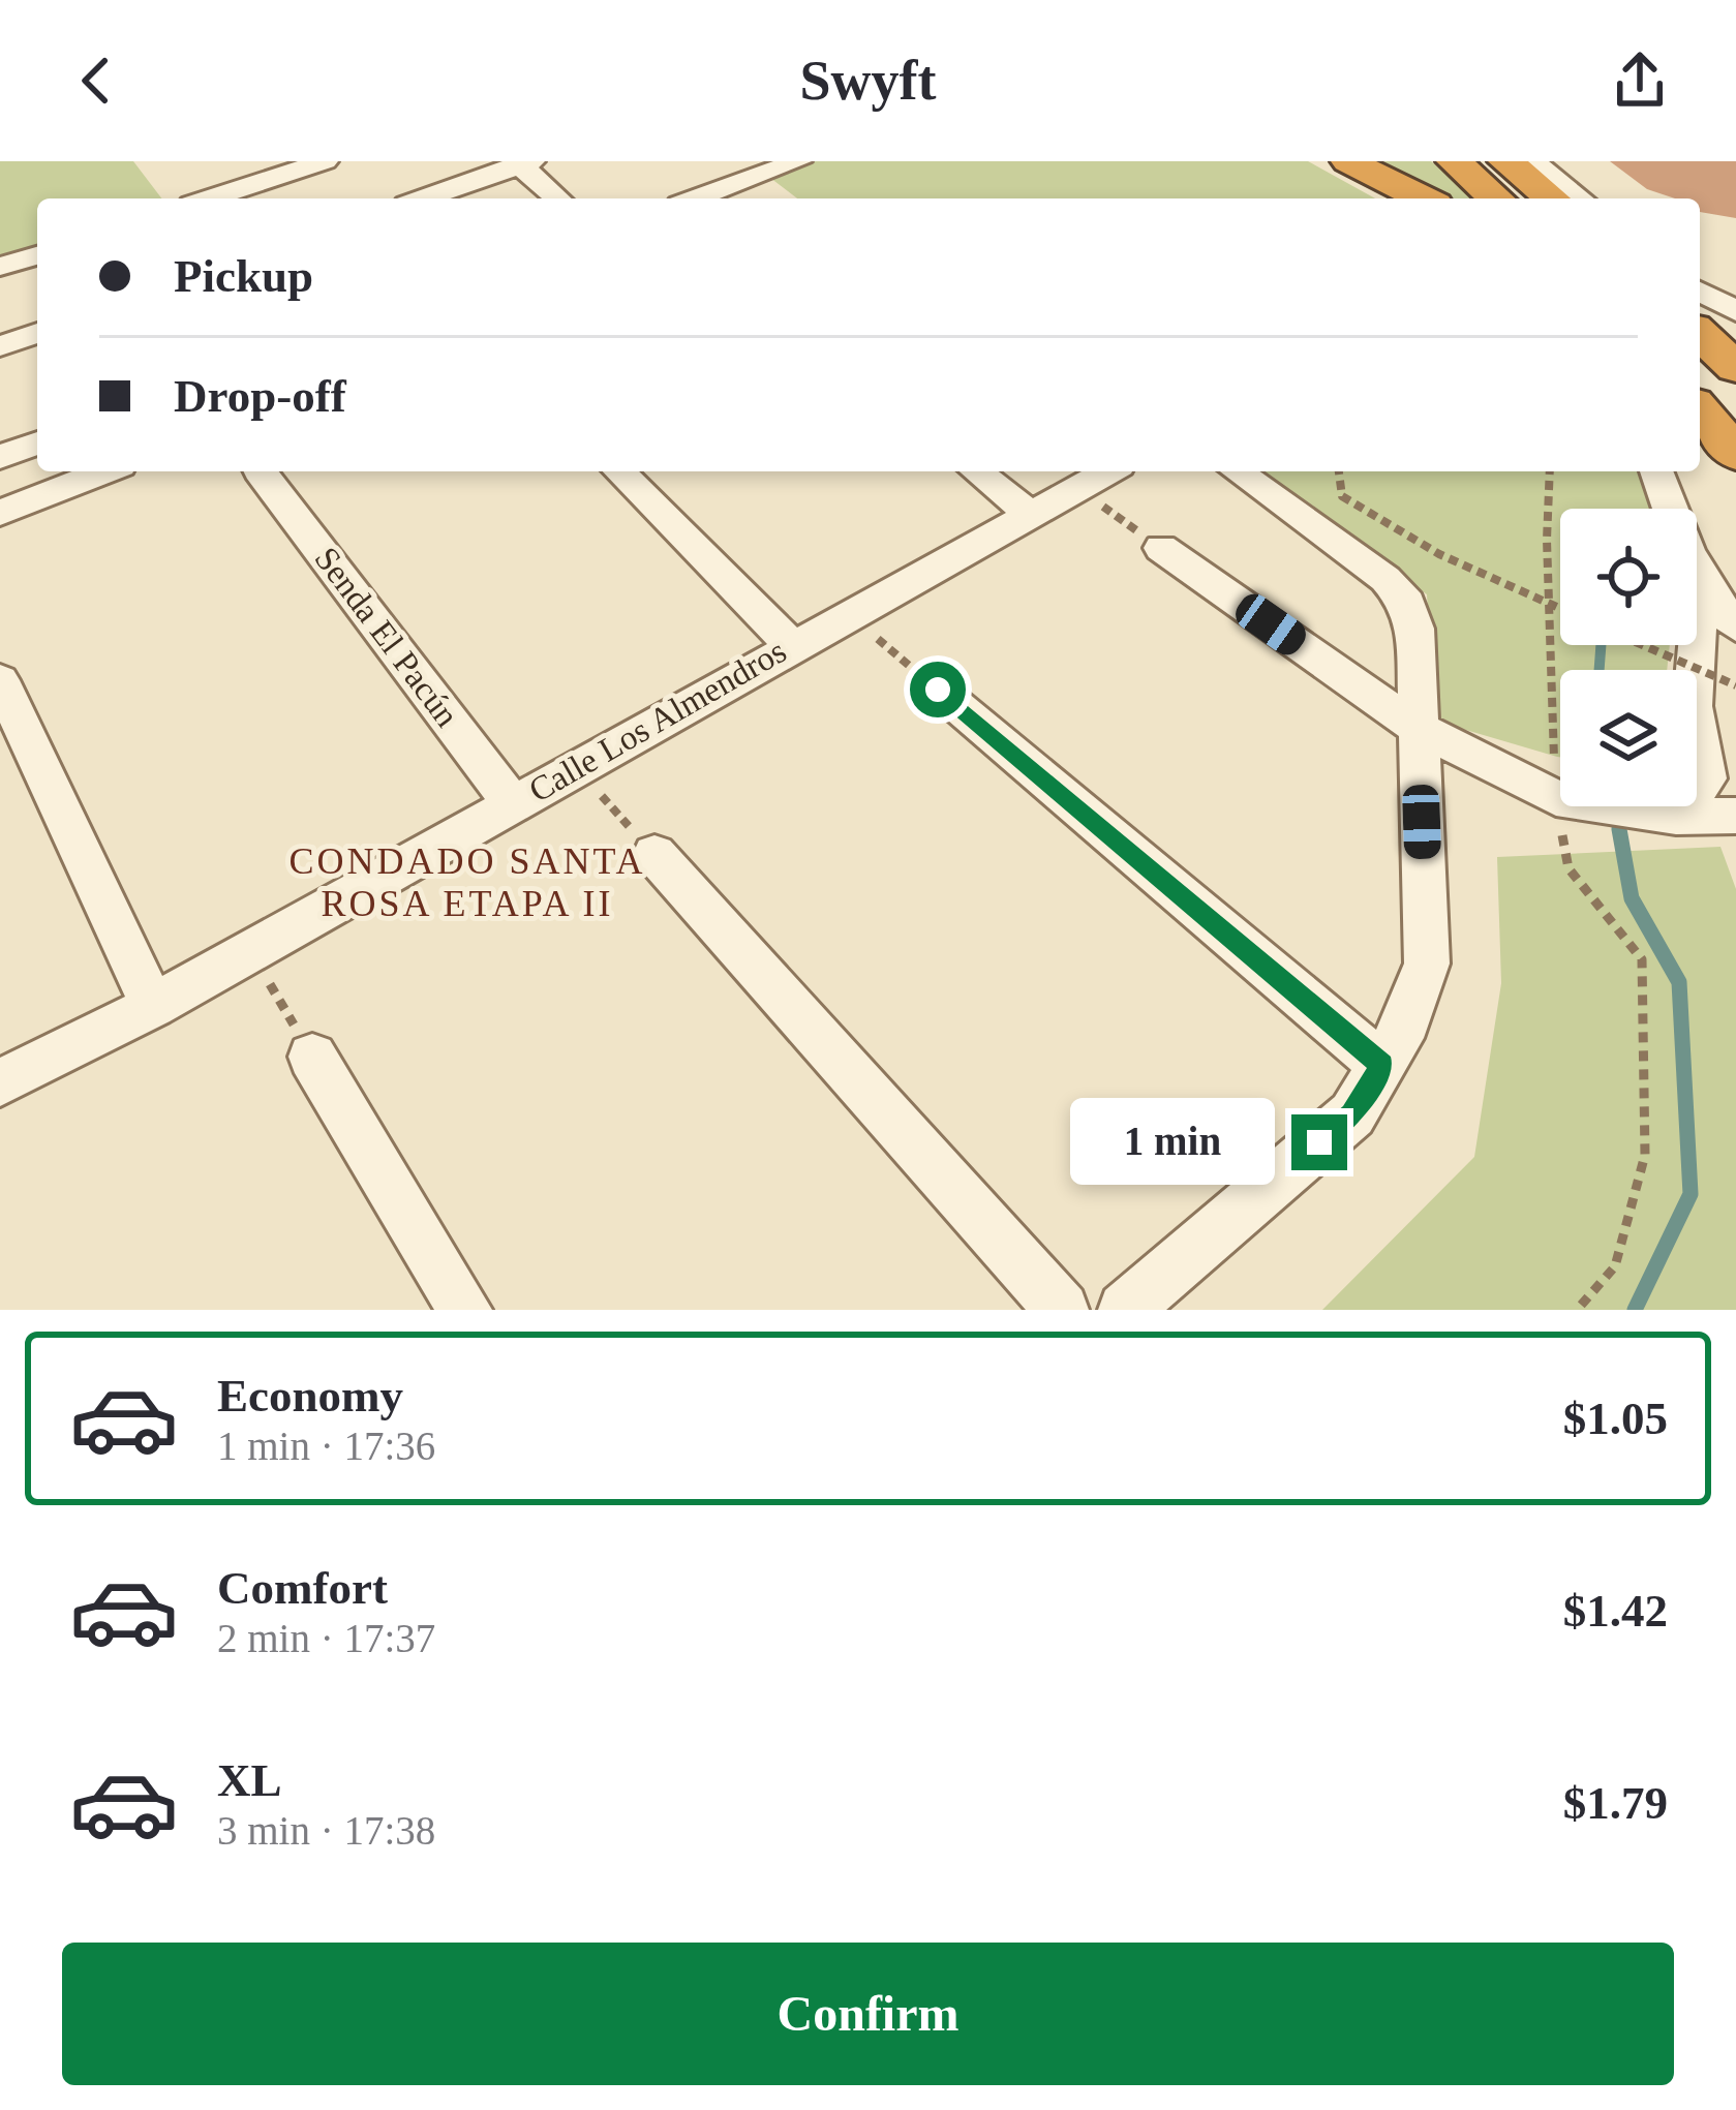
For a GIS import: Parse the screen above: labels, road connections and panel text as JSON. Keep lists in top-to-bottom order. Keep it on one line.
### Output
{"streets":{"street":["Senda El Pacún","Calle Los Almendros"]},"crossings":[["Senda El Pacún","Calle Los Almendros"]],"districts":["CONDADO SANTA ROSA ETAPA II"],"page":{"header":"Swyft","banner":["Pickup","Drop-off"],"bubble":"1 min","list":[{"name":"Economy","note":"1 min · 17:36","value":"$1.05"},{"name":"Comfort","note":"2 min · 17:37","value":"$1.42"},{"name":"XL","note":"3 min · 17:38","value":"$1.79"}],"buttons":"Confirm"}}
